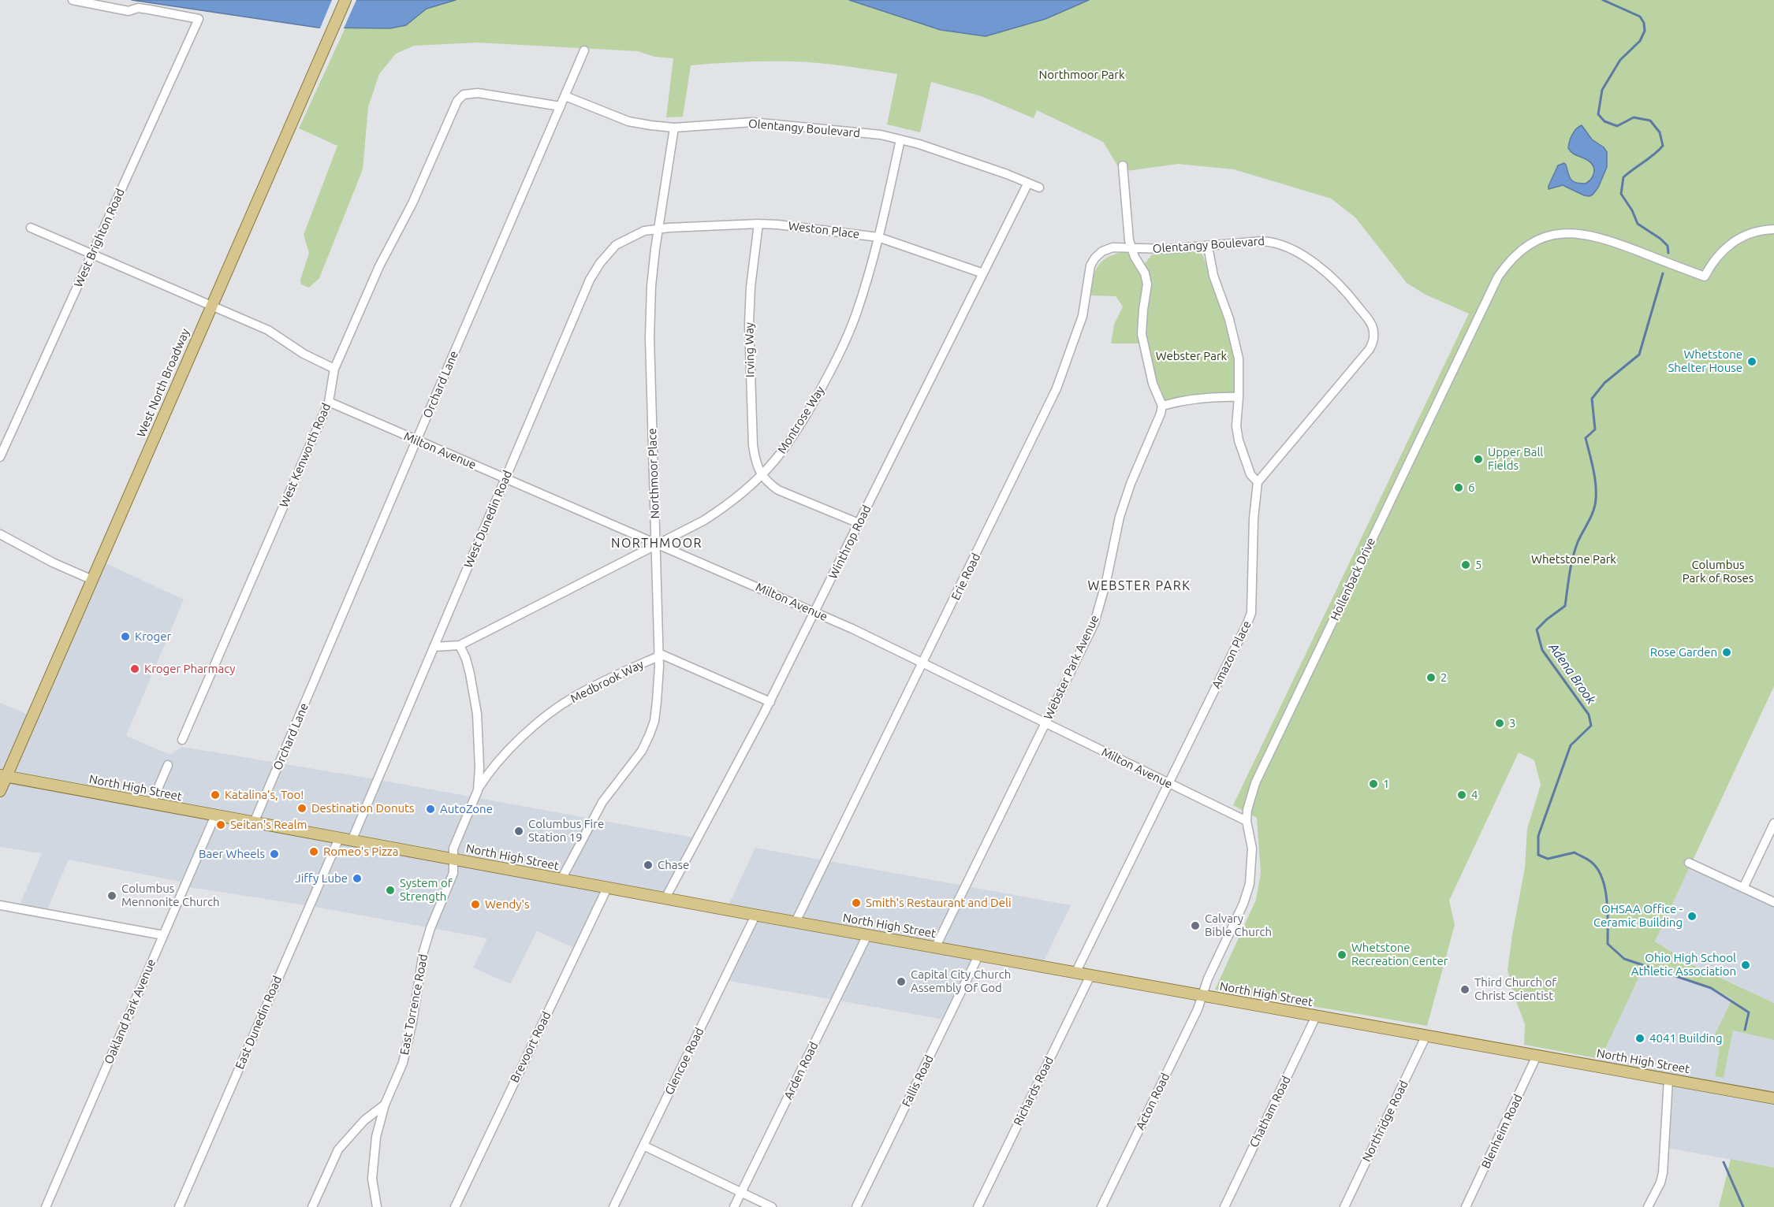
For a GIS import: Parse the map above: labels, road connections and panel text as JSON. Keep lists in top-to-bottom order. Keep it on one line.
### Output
{"streets":{"main road":["West North Broadway","North High Street"],"street":["Olentangy Boulevard","Weston Place","West Brighton Road","Irving Way","Orchard Lane","Montrose Way","Milton Avenue","West Kenworth Road","Northmoor Place","West Dunedin Road","Winthrop Road","Erie Road","Hollenback Drive","Amazon Place","Webster Park Avenue","Medbrook Way","East Torrence Road","Oakland Park Avenue","East Dunedin Road","Brevoort Road","Glencoe Road","Arden Road","Fallis Road","Richards Road","Acton Road","Chatham Road","Northridge Road","Blenheim Road"]},"crossings":[["Olentangy Boulevard","Orchard Lane"],["Olentangy Boulevard","Montrose Way"],["Olentangy Boulevard","Northmoor Place"],["Olentangy Boulevard","Winthrop Road"],["Olentangy Boulevard","Erie Road"],["Olentangy Boulevard","Amazon Place"],["Weston Place","Irving Way"],["Weston Place","Montrose Way"],["Weston Place","Northmoor Place"],["Weston Place","West Dunedin Road"],["Weston Place","Winthrop Road"],["Irving Way","Montrose Way"],["West North Broadway","North High Street"],["Orchard Lane","Milton Avenue"],["Orchard Lane","West Kenworth Road"],["Orchard Lane","North High Street"],["Montrose Way","Milton Avenue"],["Montrose Way","Northmoor Place"],["Montrose Way","West Dunedin Road"],["Milton Avenue","West Kenworth Road"],["Milton Avenue","Northmoor Place"],["Milton Avenue","West Dunedin Road"],["Milton Avenue","Winthrop Road"],["Milton Avenue","Erie Road"],["Milton Avenue","Hollenback Drive"],["Milton Avenue","Amazon Place"],["Milton Avenue","Webster Park Avenue"],["Northmoor Place","West Dunedin Road"],["Northmoor Place","Medbrook Way"],["Northmoor Place","North High Street"],["West Dunedin Road","North High Street"],["Winthrop Road","North High Street"],["Erie Road","North High Street"],["Hollenback Drive","North High Street"],["Hollenback Drive","Acton Road"],["Amazon Place","North High Street"],["Webster Park Avenue","North High Street"],["Medbrook Way","East Torrence Road"],["North High Street","East Torrence Road"],["North High Street","Oakland Park Avenue"],["North High Street","East Dunedin Road"],["North High Street","Brevoort Road"],["North High Street","Glencoe Road"],["North High Street","Arden Road"],["North High Street","Fallis Road"],["North High Street","Richards Road"],["North High Street","Acton Road"],["North High Street","Chatham Road"],["North High Street","Northridge Road"],["North High Street","Blenheim Road"]],"districts":["NORTHMOOR","WEBSTER PARK"],"water":["Adena Brook"],"parks":["Northmoor Park","Webster Park","Whetstone Park","Columbus Park of Roses"],"places":["Whetstone Shelter House","Upper Ball Fields","6","5","Kroger","Rose Garden","Kroger Pharmacy","2","3","1","Katalina’s, Too!","4","Destination Donuts","AutoZone","Seitan's Realm","Columbus Fire Station 19","Romeo's Pizza","Baer Wheels","Chase","Jiffy Lube","System of Strength","Columbus Mennonite Church","Smith's Restaurant and Deli","Wendy's","OHSAA Office - Ceramic Building","Calvary Bible Church","Whetstone Recreation Center","Ohio High School Athletic Association","Capital City Church Assembly Of God","Third Church of Christ Scientist","4041 Building"]}
